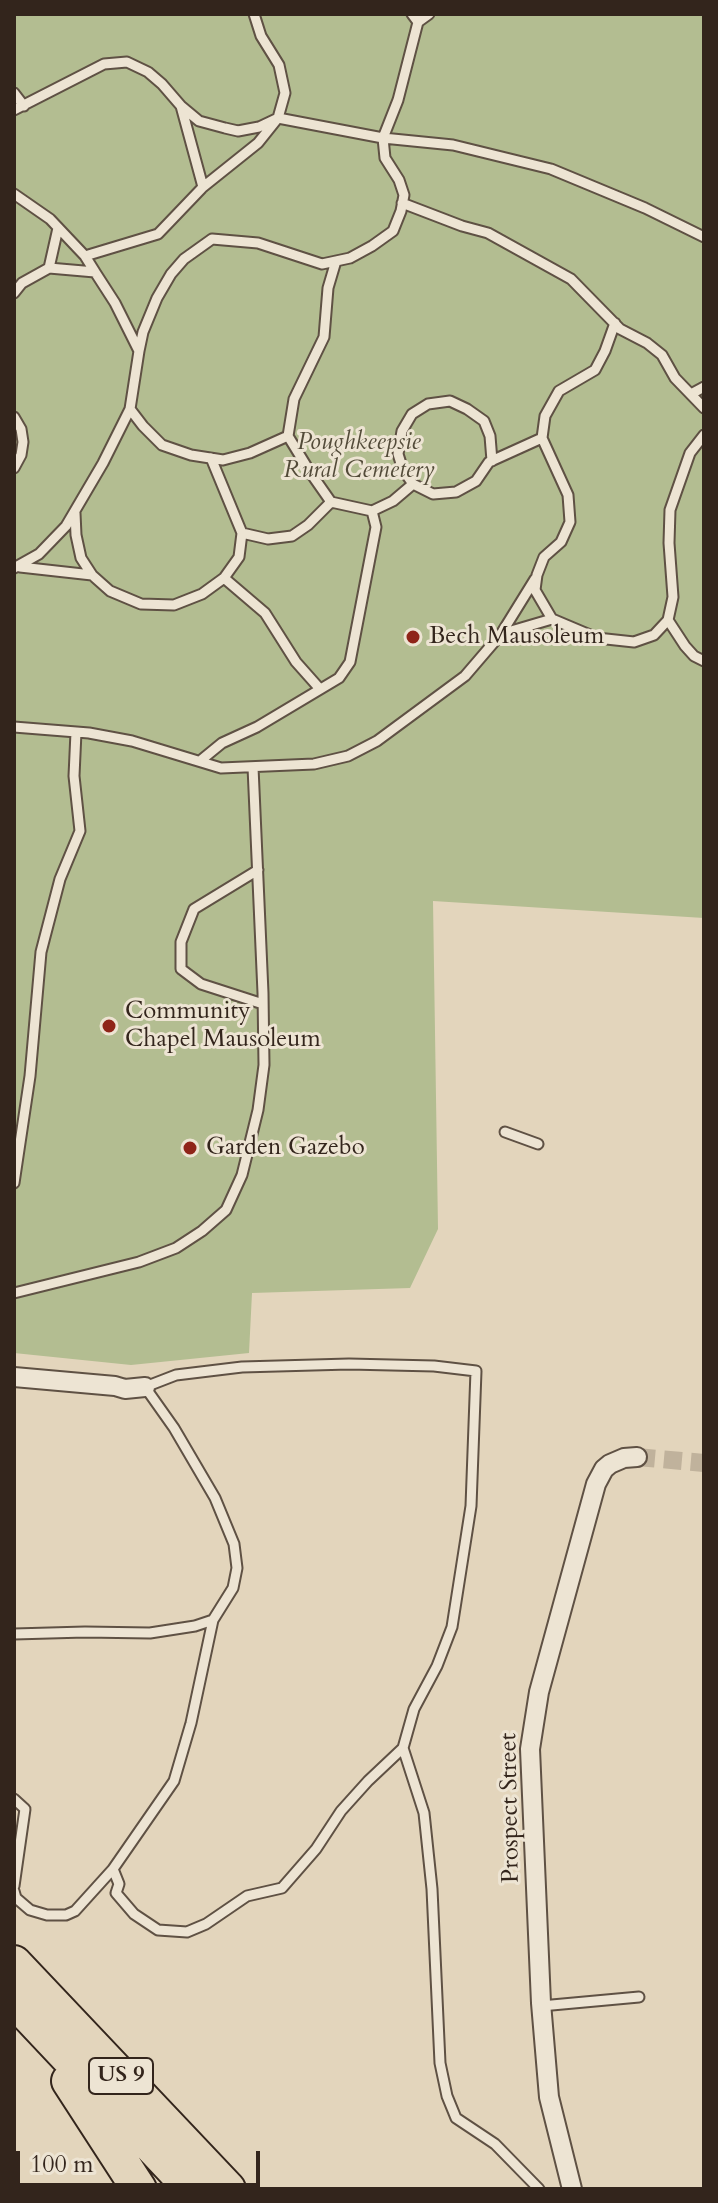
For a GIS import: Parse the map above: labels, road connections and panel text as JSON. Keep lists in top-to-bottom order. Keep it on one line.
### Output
{"streets":{"highway":["US 9"],"street":["Prospect Street"]},"parks":["Poughkeepsie Rural Cemetery"],"places":["Bech Mausoleum","Community Chapel Mausoleum","Garden Gazebo"],"scale_bar":"100 m"}
